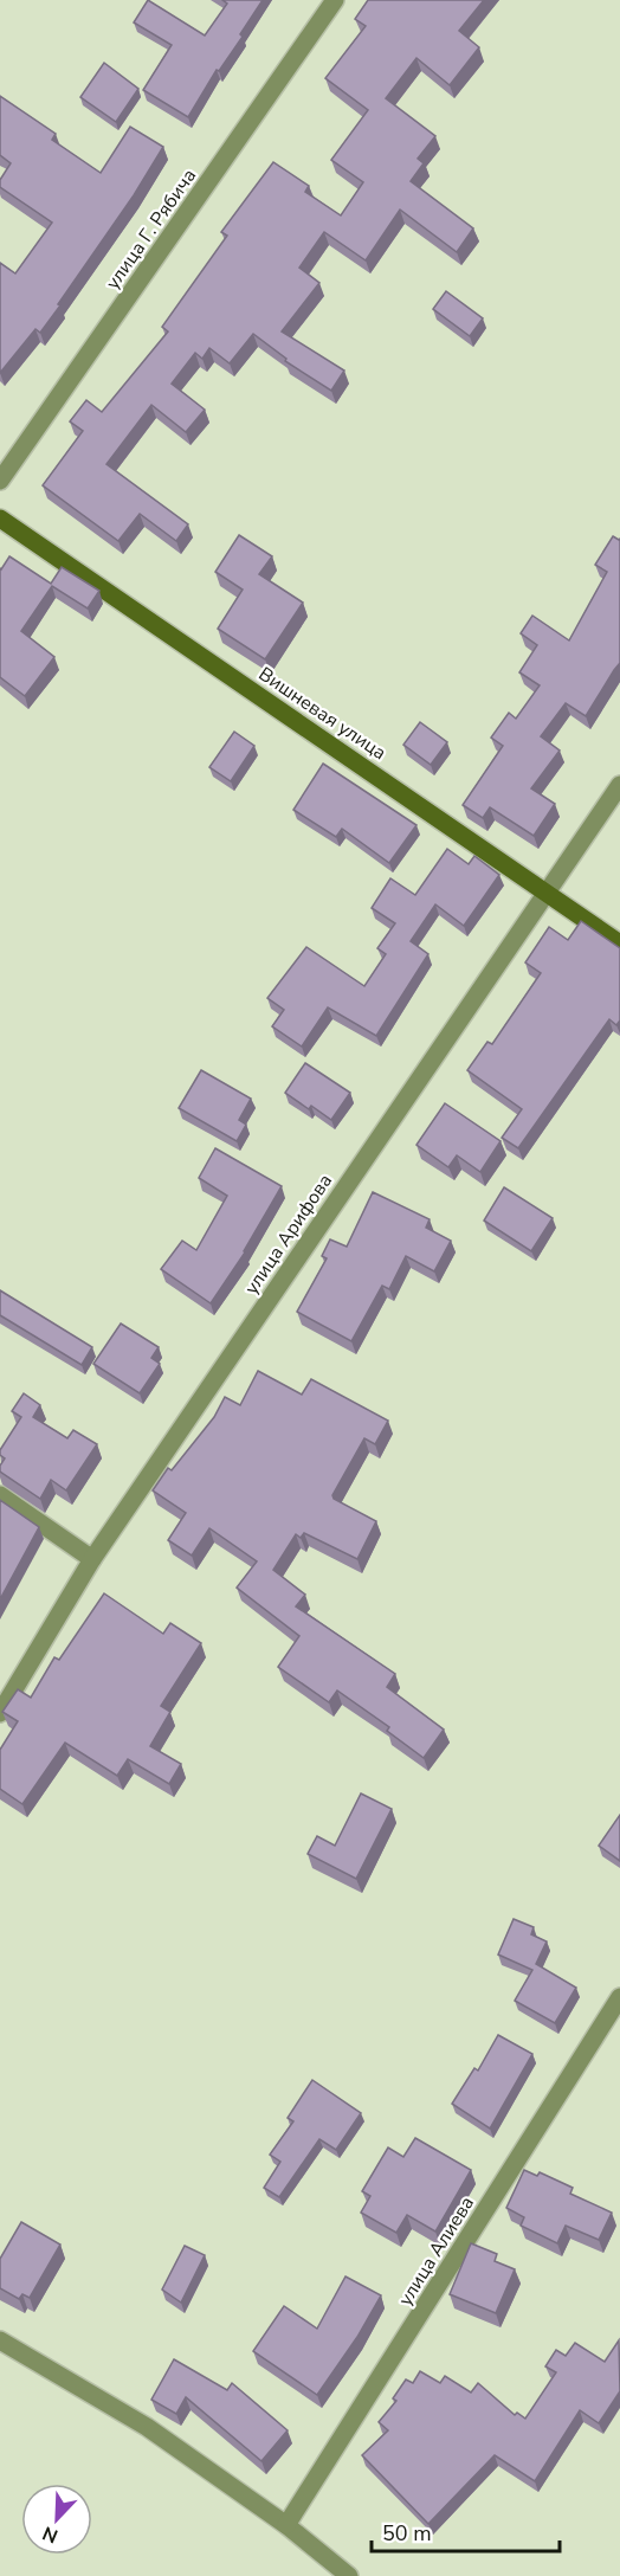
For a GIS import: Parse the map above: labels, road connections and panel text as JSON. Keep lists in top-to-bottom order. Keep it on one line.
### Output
{"streets":{"street":["улица Г. Рябича","Вишневая улица","улица Арифова","улица Алиева"]},"crossings":[["Вишневая улица","улица Арифова"]],"scale_bar":"50 m","north":"bottom left"}
